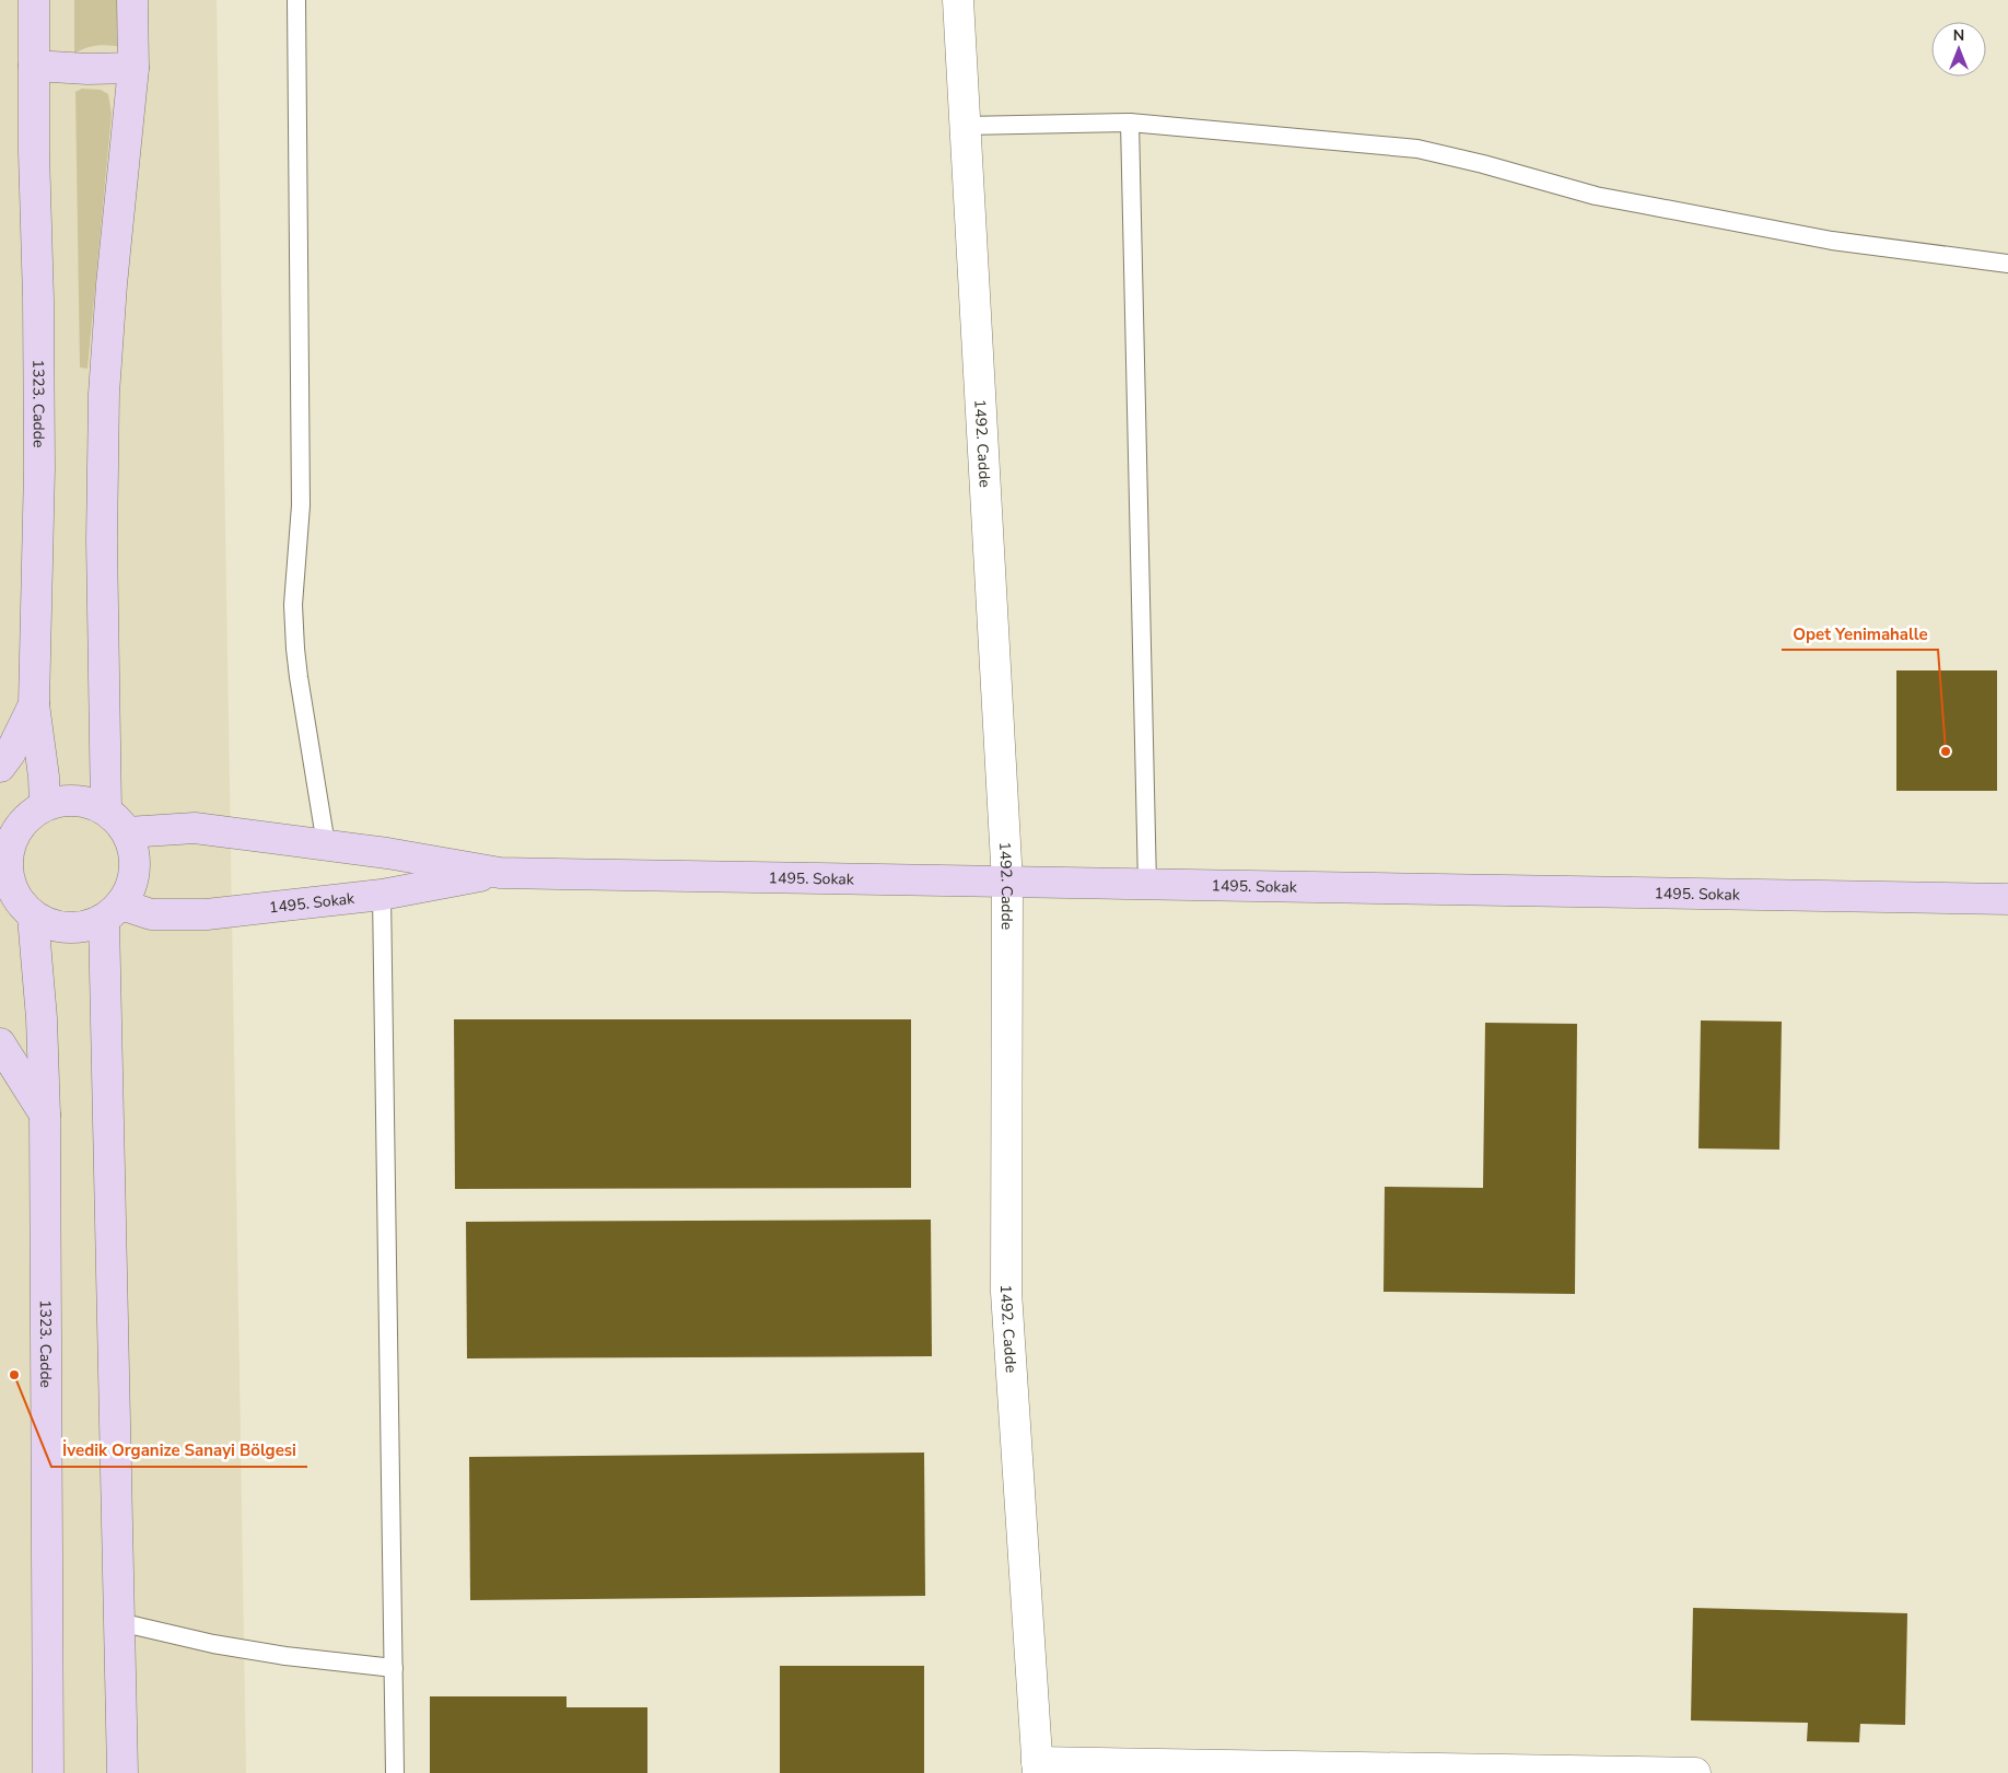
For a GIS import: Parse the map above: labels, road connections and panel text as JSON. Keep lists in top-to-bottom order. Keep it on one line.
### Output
{"streets":{"main road":["1323. Cadde","1495. Sokak"],"street":["1492. Cadde"]},"crossings":[["1323. Cadde","1495. Sokak"],["1492. Cadde","1495. Sokak"]],"places":["Opet Yenimahalle","İvedik Organize Sanayi Bölgesi"],"north":"top"}
